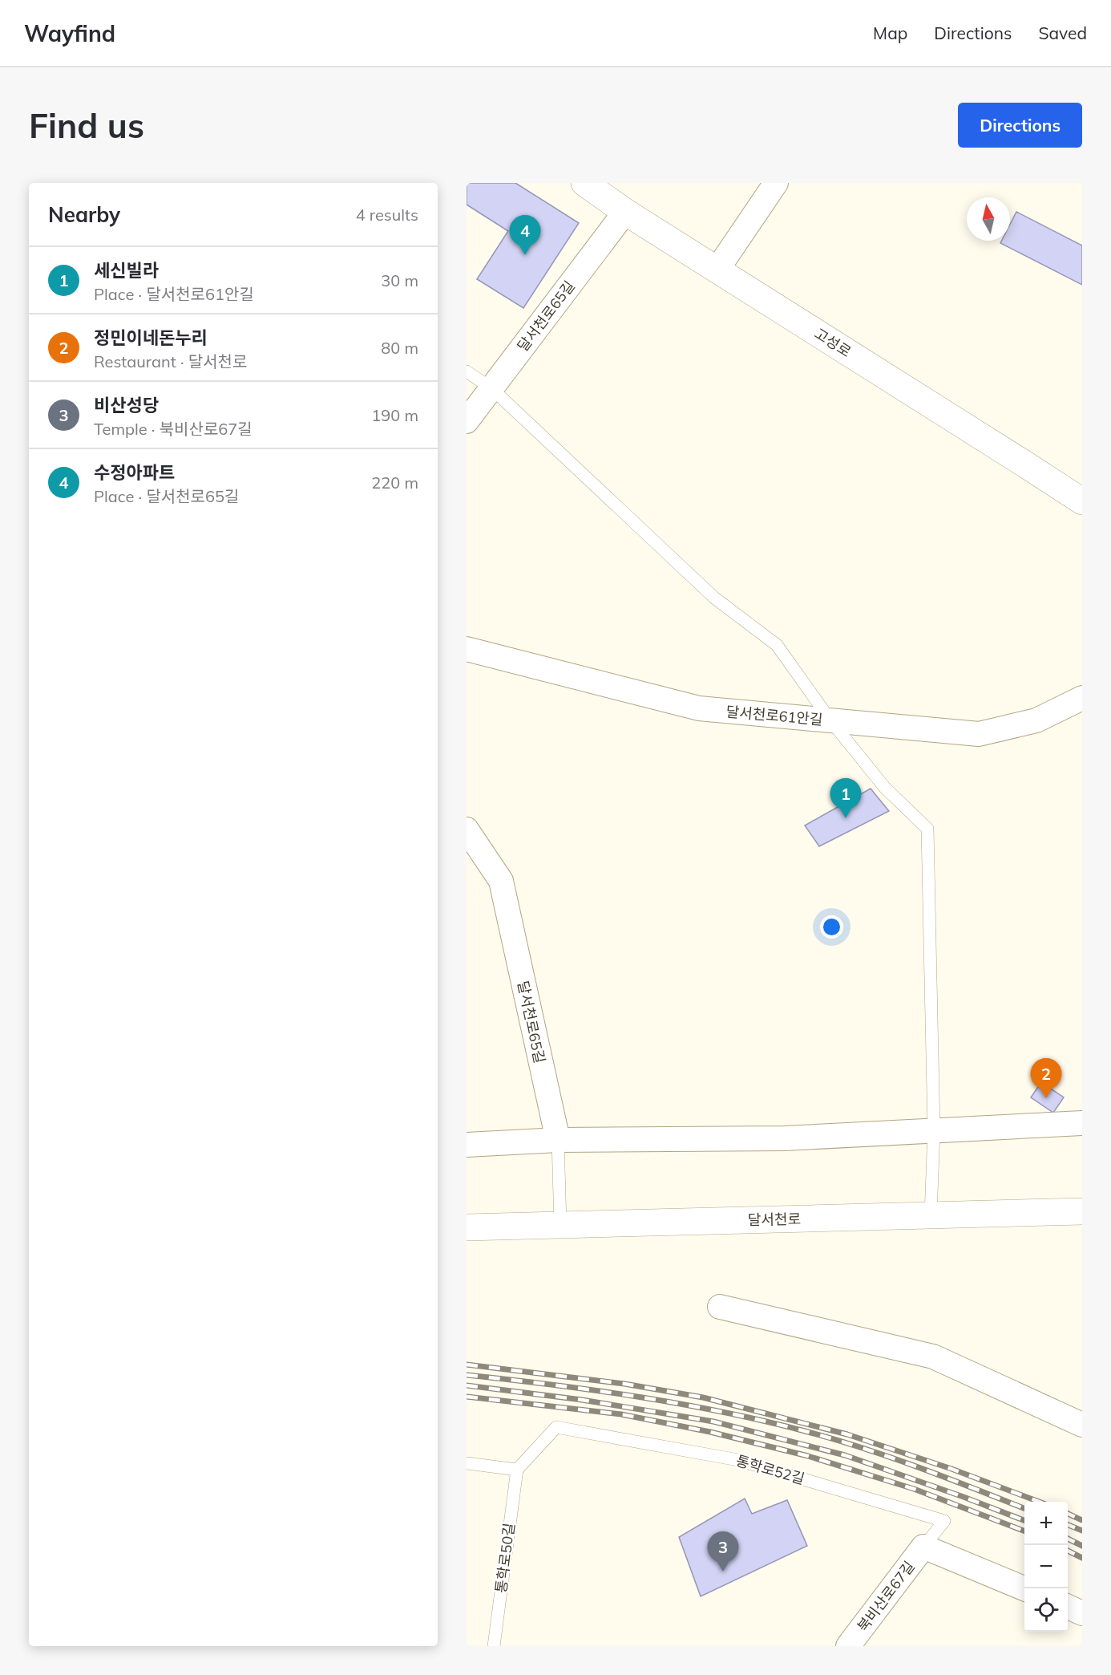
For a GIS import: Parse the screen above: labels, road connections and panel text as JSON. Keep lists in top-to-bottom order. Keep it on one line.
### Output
{"streets":{"main road":["고성로","달서천로"],"street":["달서천로65길","달서천로61안길","북비산로67길"],"lane":["통학로52길","통학로50길"]},"crossings":[["달서천로65길","고성로"],["달서천로65길","달서천로"],["통학로52길","통학로50길"],["통학로52길","북비산로67길"]],"north":"top","page":{"header":"Wayfind","nav":["Map","Directions","Saved"],"buttons":"Directions","title":"Find us","heading":["Nearby","4 results"],"pins":["4","1","2","3"],"list":[{"mark":"1","name":"세신빌라","note":"Place · 달서천로61안길","value":"30 m"},{"mark":"2","name":"정민이네돈누리","note":"Restaurant · 달서천로","value":"80 m"},{"mark":"3","name":"비산성당","note":"Temple · 북비산로67길","value":"190 m"},{"mark":"4","name":"수정아파트","note":"Place · 달서천로65길","value":"220 m"}],"map_buttons":["+","−"]}}
